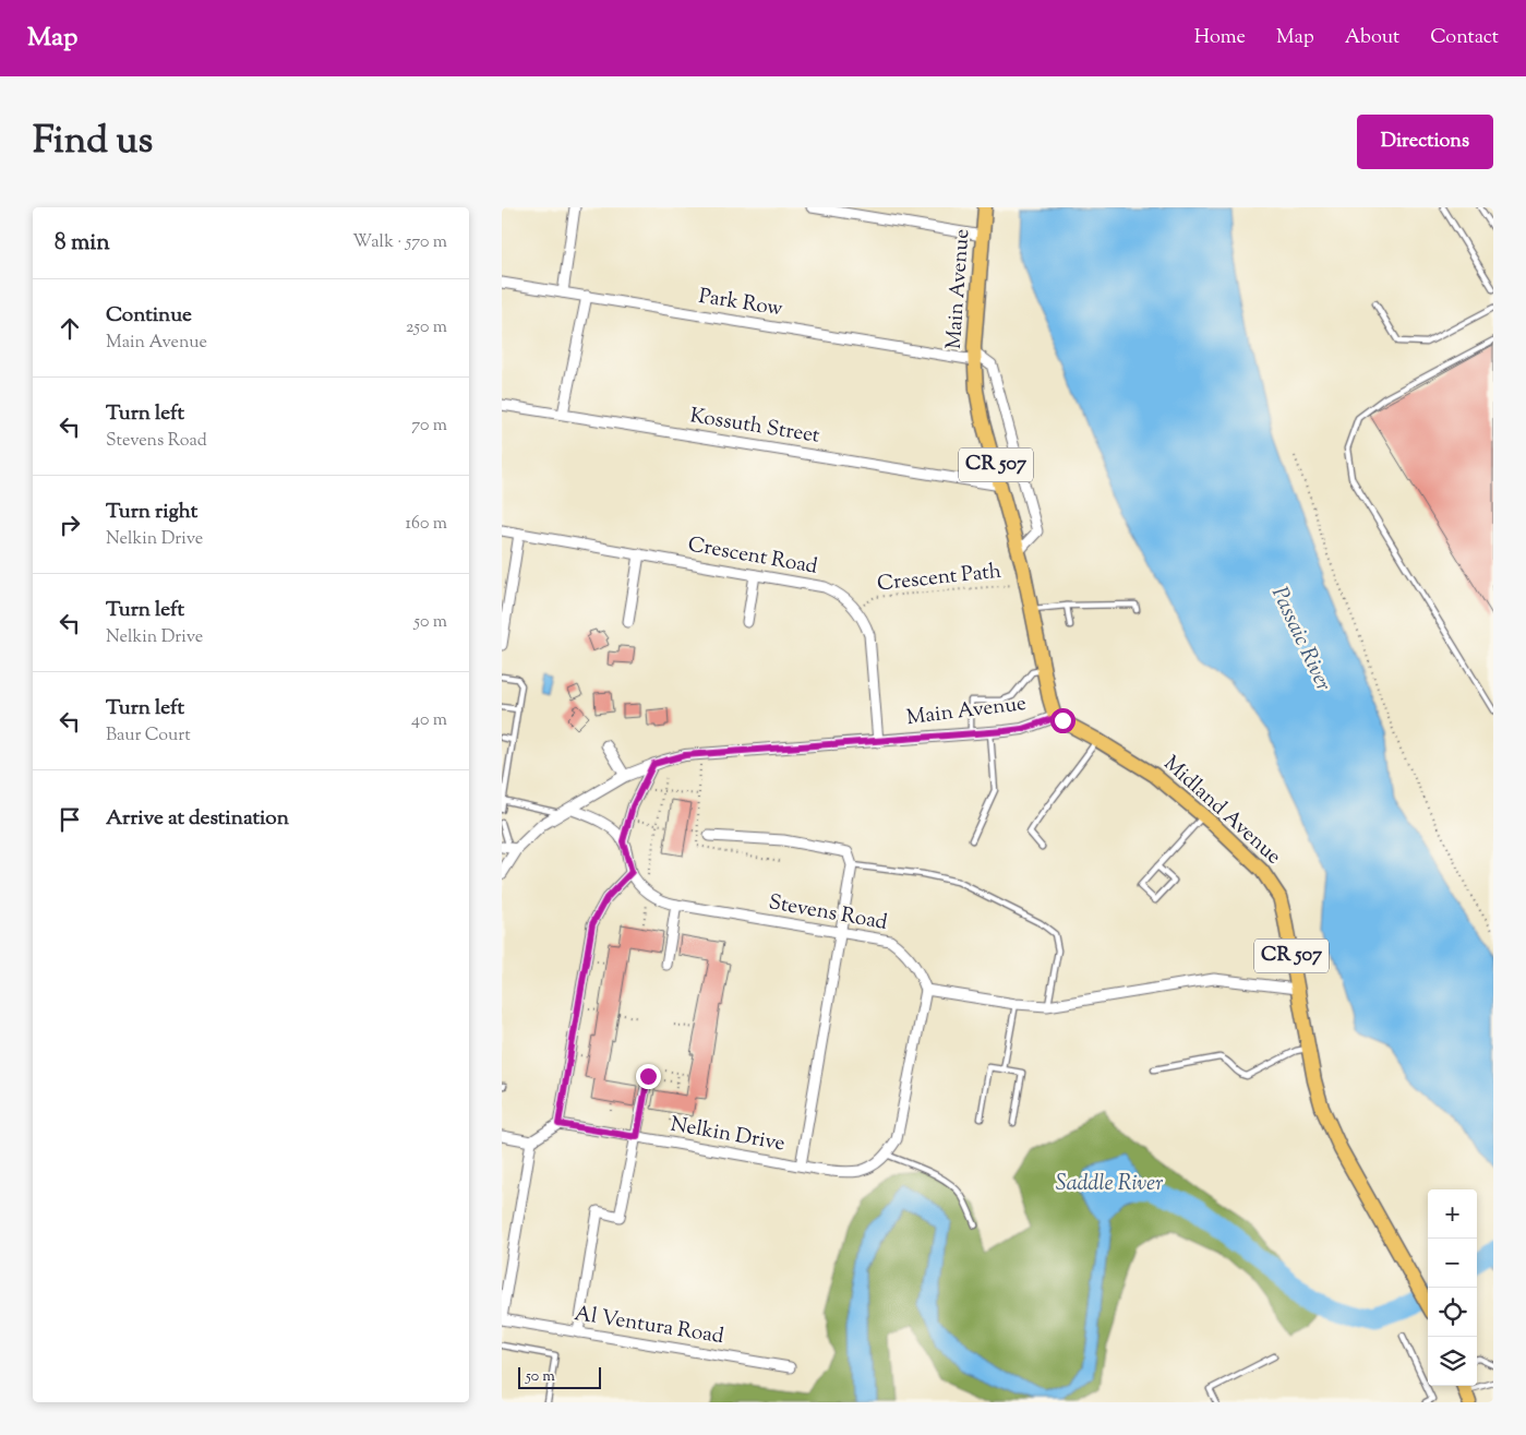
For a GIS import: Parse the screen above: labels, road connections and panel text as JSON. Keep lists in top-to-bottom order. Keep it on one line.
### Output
{"streets":{"main road":["Main Avenue","CR 507","Midland Avenue"],"street":["Park Row","Kossuth Street","Crescent Road","Stevens Road","Nelkin Drive","Al Ventura Road"],"path":["Crescent Path"]},"crossings":[["Main Avenue","Park Row"],["Main Avenue","Kossuth Street"],["Main Avenue","Crescent Road"],["Main Avenue","Crescent Path"],["Main Avenue","Midland Avenue"],["Crescent Road","Crescent Path"]],"water":["Passaic River","Saddle River"],"scale_bar":"50 m","page":{"header":"Map","nav":["Home","Map","About","Contact"],"title":"Find us","buttons":"Directions","heading":["8 min","Walk · 570 m"],"list":[["Continue","Main Avenue","250 m"],["Turn left","Stevens Road","70 m"],["Turn right","Nelkin Drive","160 m"],["Turn left","Nelkin Drive","50 m"],["Turn left","Baur Court","40 m"],"Arrive at destination"],"map_buttons":["+","−"],"scale":"50 m"}}
